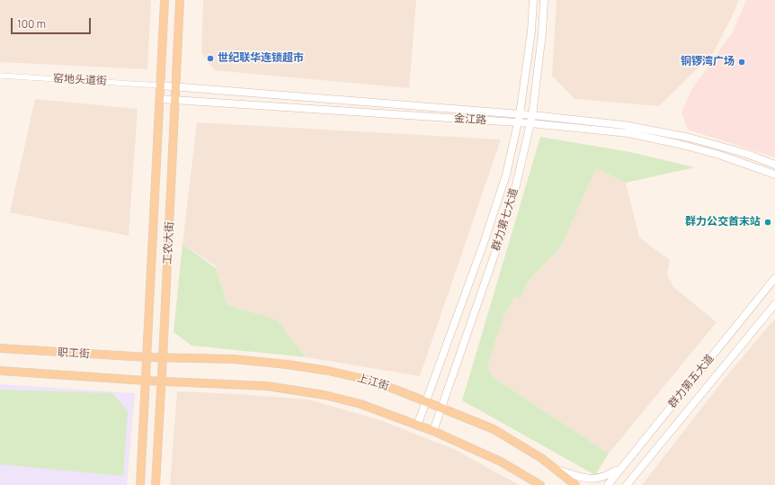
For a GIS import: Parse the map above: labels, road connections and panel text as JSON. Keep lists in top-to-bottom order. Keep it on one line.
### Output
{"streets":{"main road":["金江路","群力第七大道","工农大街","职工街","群力第五大道","上江街"],"street":["窑地头道街"]},"crossings":[["窑地头道街","金江路"],["窑地头道街","工农大街"],["金江路","群力第七大道"],["金江路","工农大街"],["群力第七大道","上江街"],["工农大街","职工街"],["工农大街","上江街"],["职工街","上江街"]],"places":["世纪联华连锁超市","铜锣湾广场","群力公交首末站"],"scale_bar":"100 m"}
